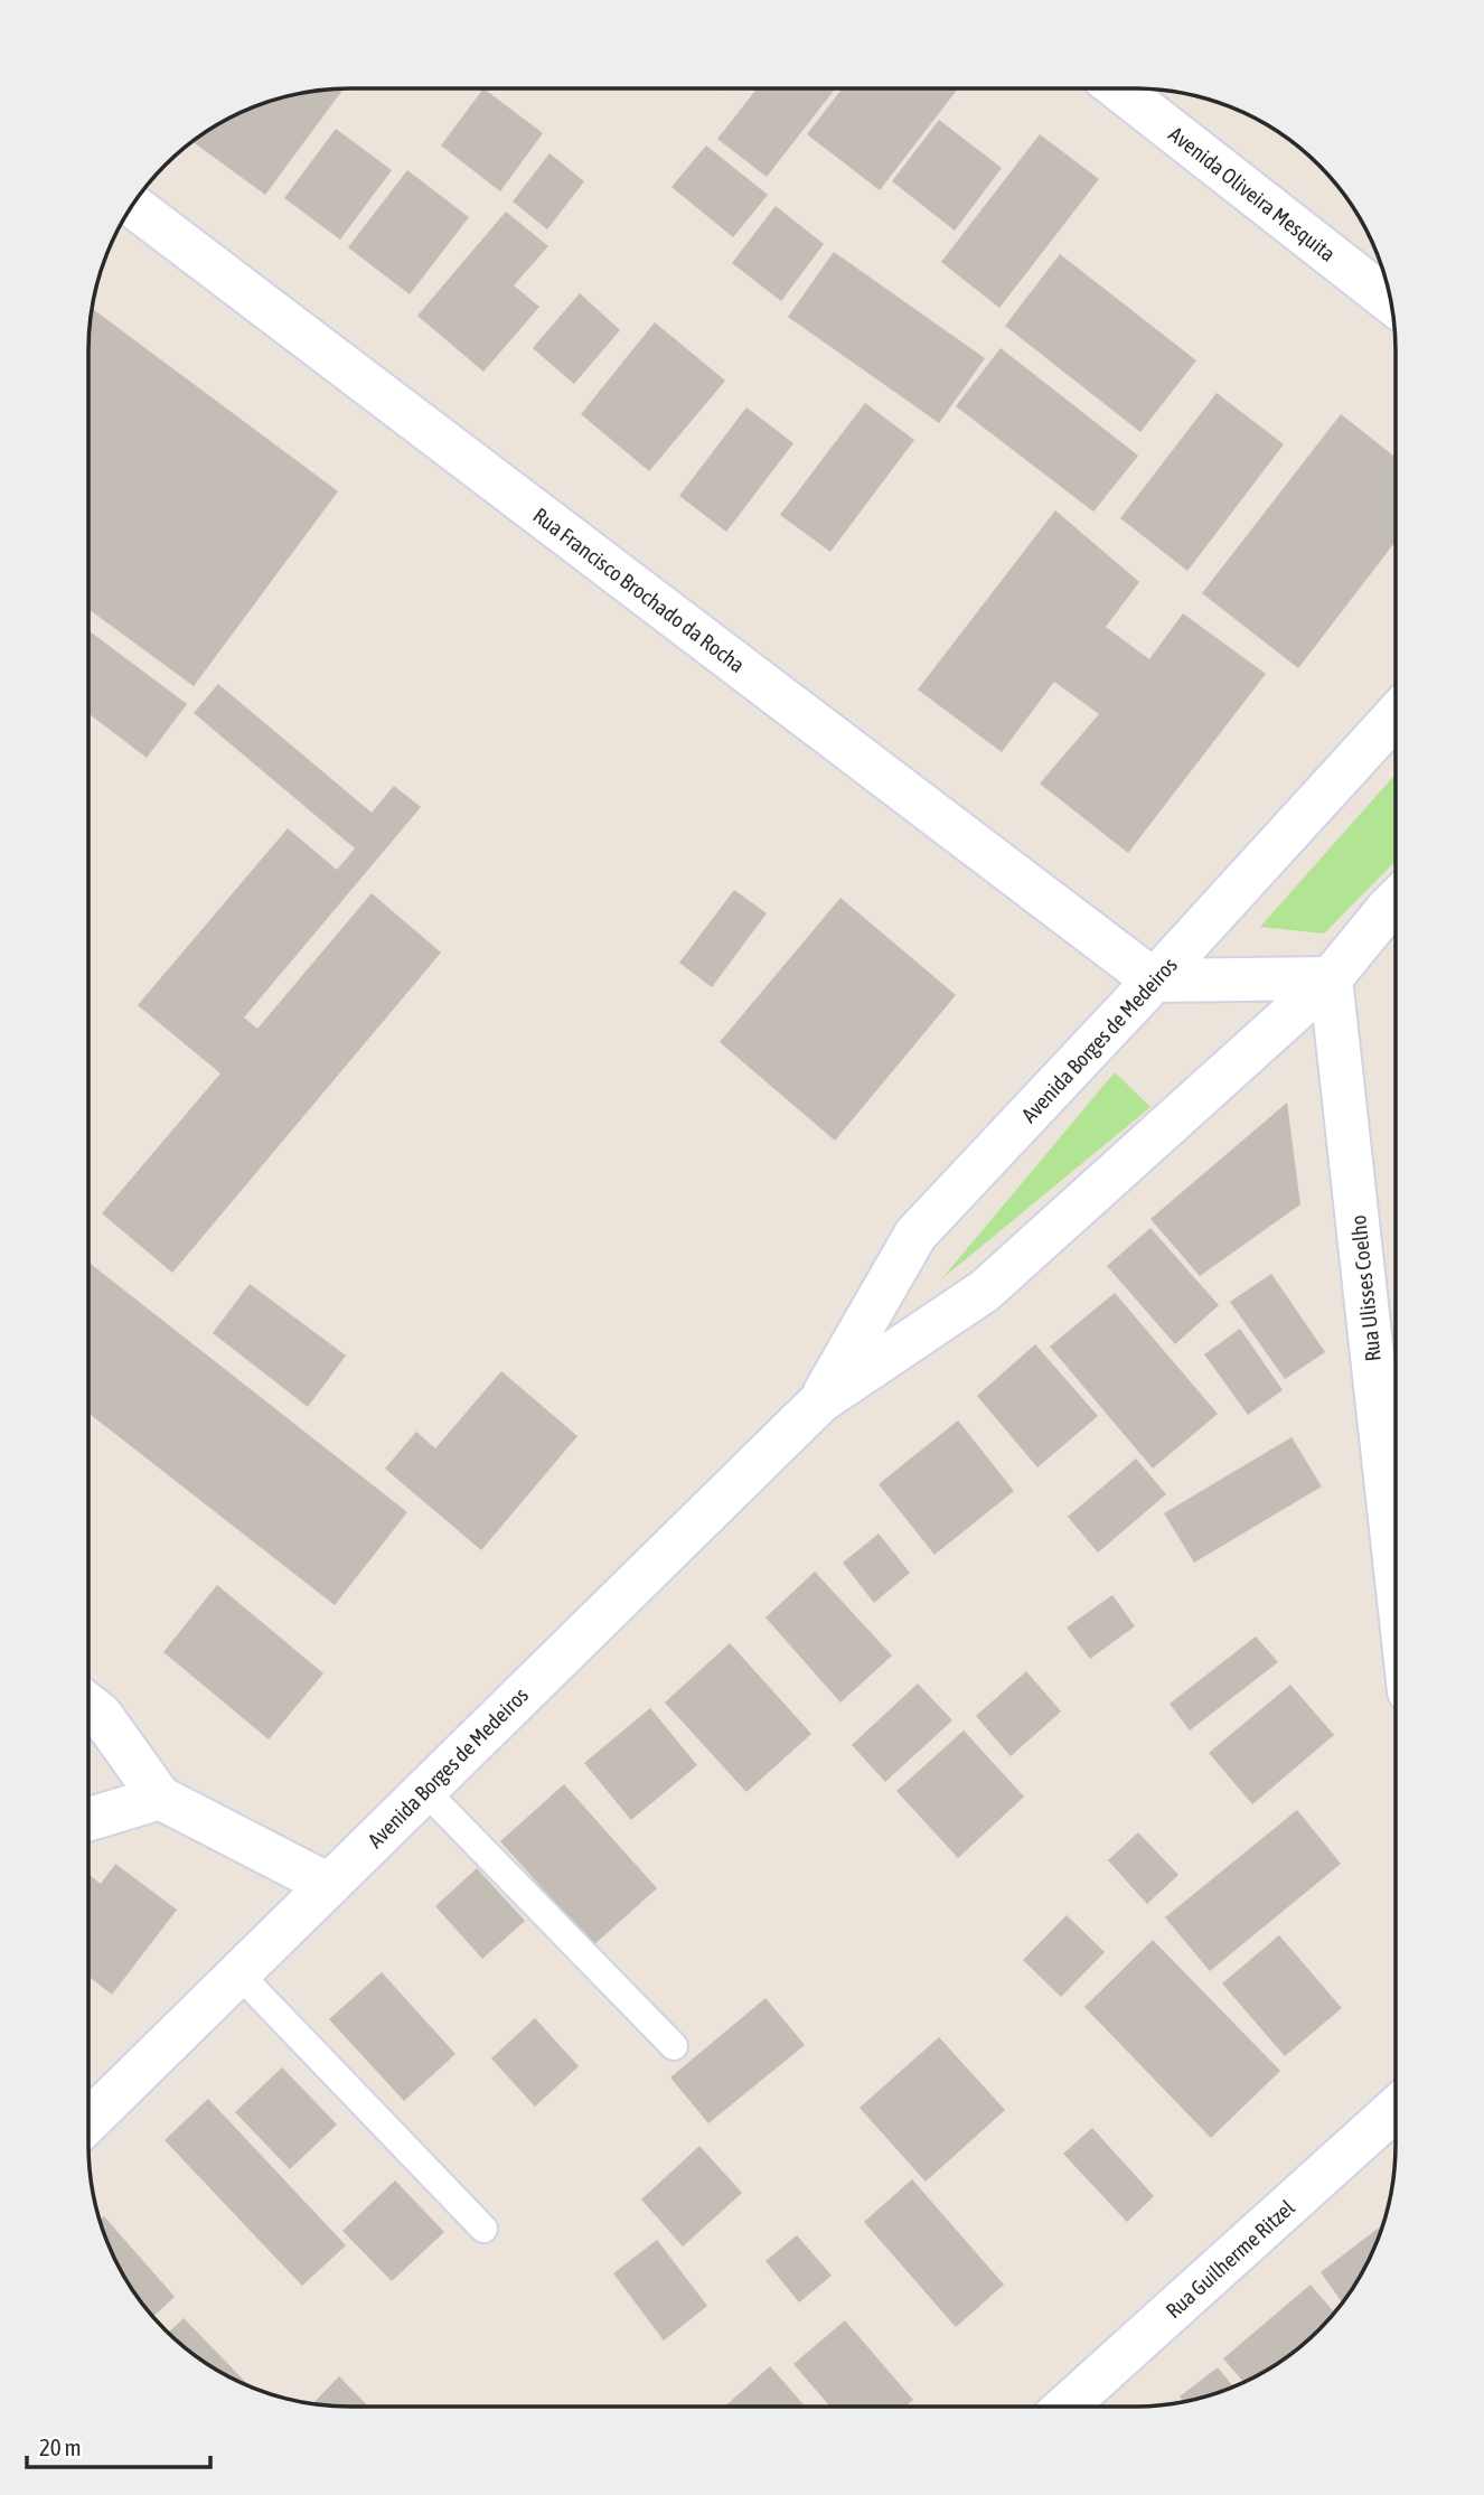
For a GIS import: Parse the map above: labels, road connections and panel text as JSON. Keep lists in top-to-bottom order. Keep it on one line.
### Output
{"streets":{"street":["Avenida Oliveira Mesquita","Rua Francisco Brochado da Rocha","Avenida Borges de Medeiros","Rua Ulisses Coelho","Rua Guilherme Ritzel"]},"crossings":[["Rua Francisco Brochado da Rocha","Avenida Borges de Medeiros"],["Avenida Borges de Medeiros","Rua Ulisses Coelho"]],"scale_bar":"20 m"}
